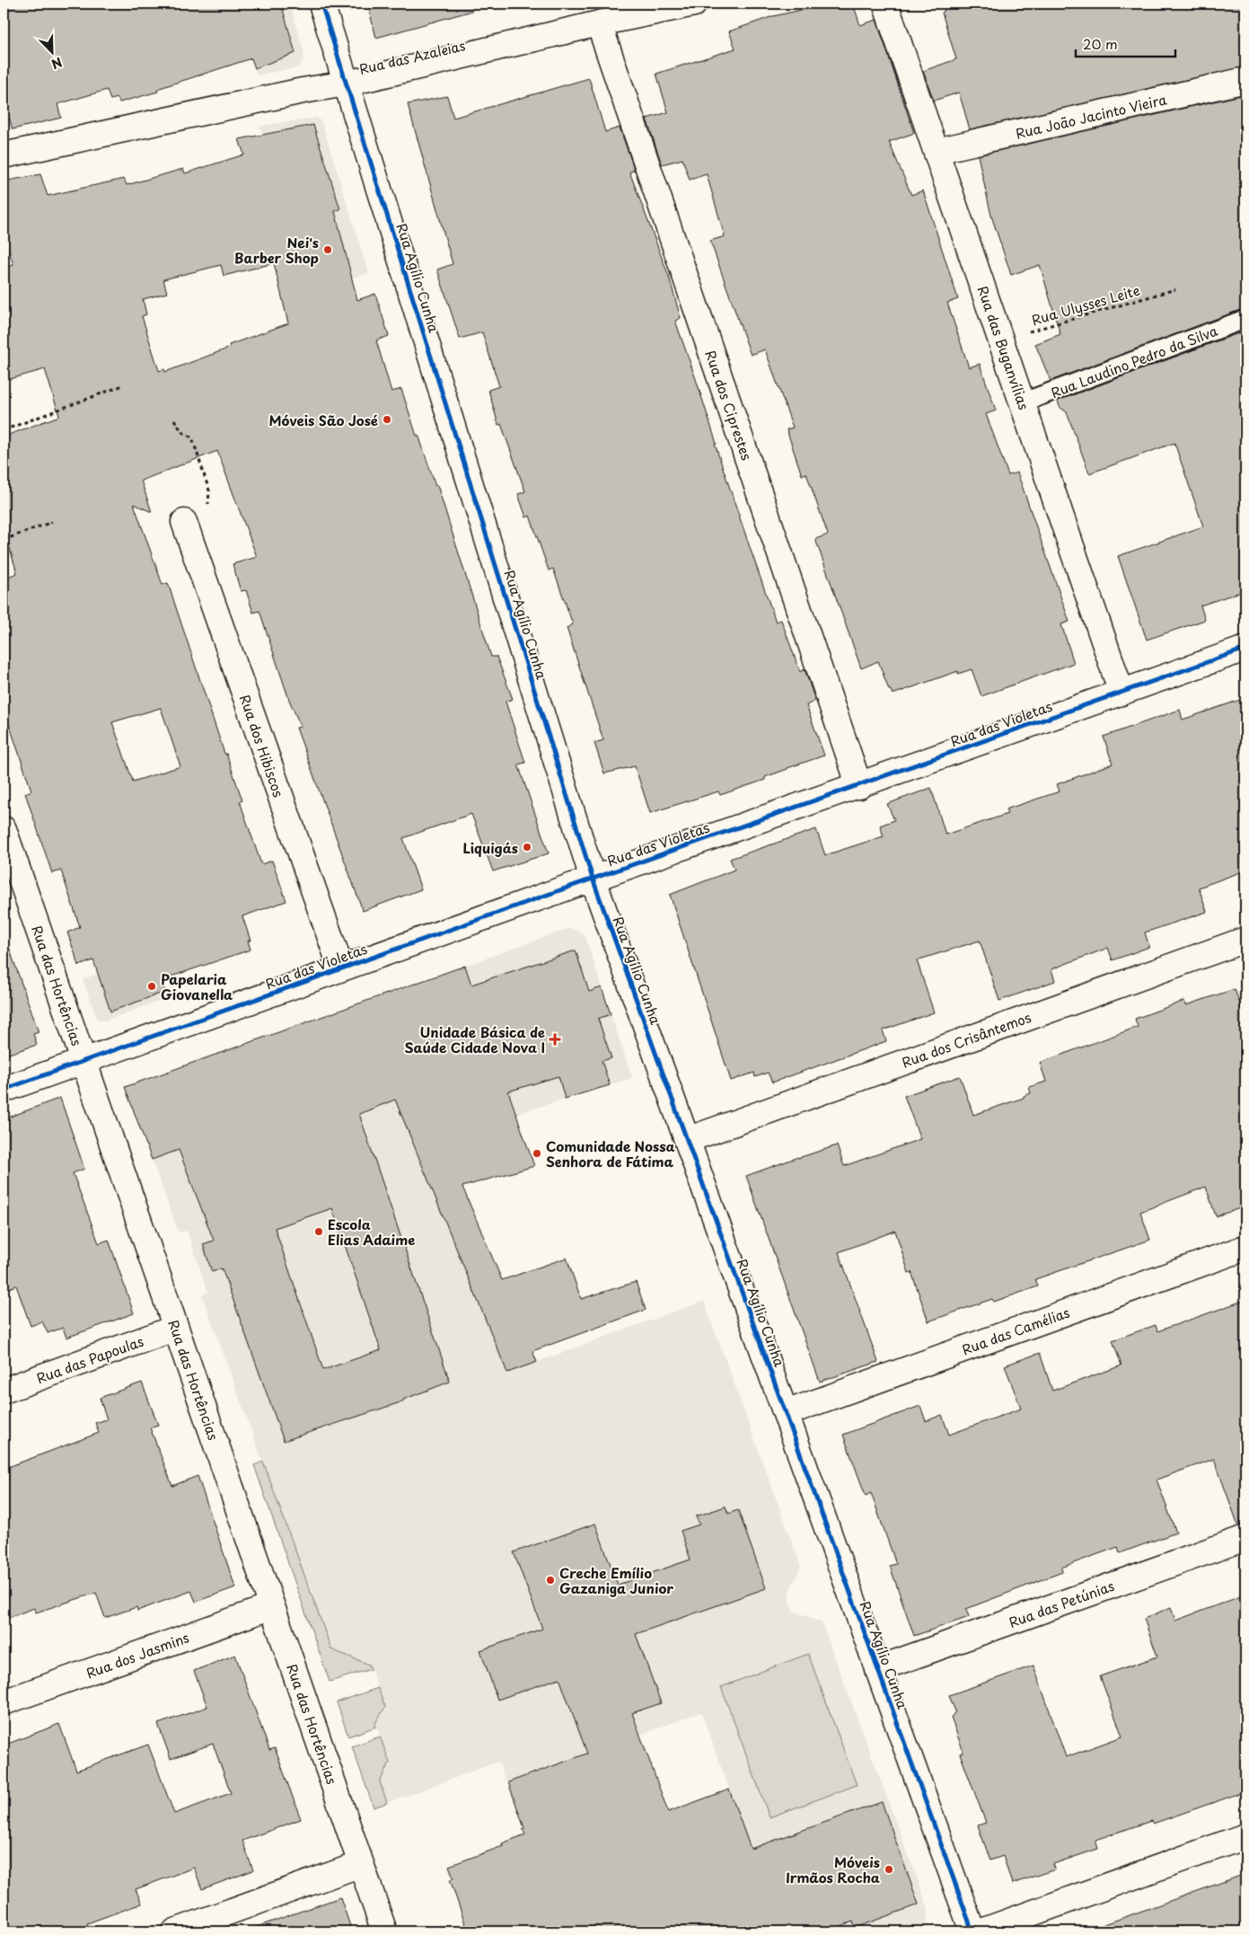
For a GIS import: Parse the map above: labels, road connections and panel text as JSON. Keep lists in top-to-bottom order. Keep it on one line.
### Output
{"streets":{"street":["Rua das Azaleias","Rua João Jacinto Vieira","Rua Agílio Cunha","Rua das Buganvílias","Rua dos Ciprestes","Rua das Violetas","Rua dos Hibiscos","Rua das Hortências","Rua dos Crisântemos","Rua das Camélias","Rua das Papoulas","Rua das Petúnias","Rua dos Jasmins"],"lane":["Rua Laudino Pedro da Silva"],"path":["Rua Ulysses Leite"]},"crossings":[["Rua das Azaleias","Rua Agílio Cunha"],["Rua das Azaleias","Rua dos Ciprestes"],["Rua João Jacinto Vieira","Rua das Buganvílias"],["Rua Agílio Cunha","Rua das Violetas"],["Rua Agílio Cunha","Rua dos Crisântemos"],["Rua Agílio Cunha","Rua das Camélias"],["Rua Agílio Cunha","Rua das Petúnias"],["Rua Ulysses Leite","Rua das Buganvílias"],["Rua das Buganvílias","Rua Laudino Pedro da Silva"],["Rua das Buganvílias","Rua das Violetas"],["Rua dos Ciprestes","Rua das Violetas"],["Rua das Violetas","Rua dos Hibiscos"],["Rua das Violetas","Rua das Hortências"],["Rua das Hortências","Rua das Papoulas"],["Rua das Hortências","Rua dos Jasmins"]],"places":{"other":["Nei's Barber Shop","Móveis São José","Liquigás","Papelaria Giovanella","Comunidade Nossa Senhora de Fátima","Escola Elias Adaime","Creche Emílio Gazaniga Junior","Móveis Irmãos Rocha"],"health":["Unidade Básica de Saúde Cidade Nova I"]},"scale_bar":"20 m","north":"bottom right"}
